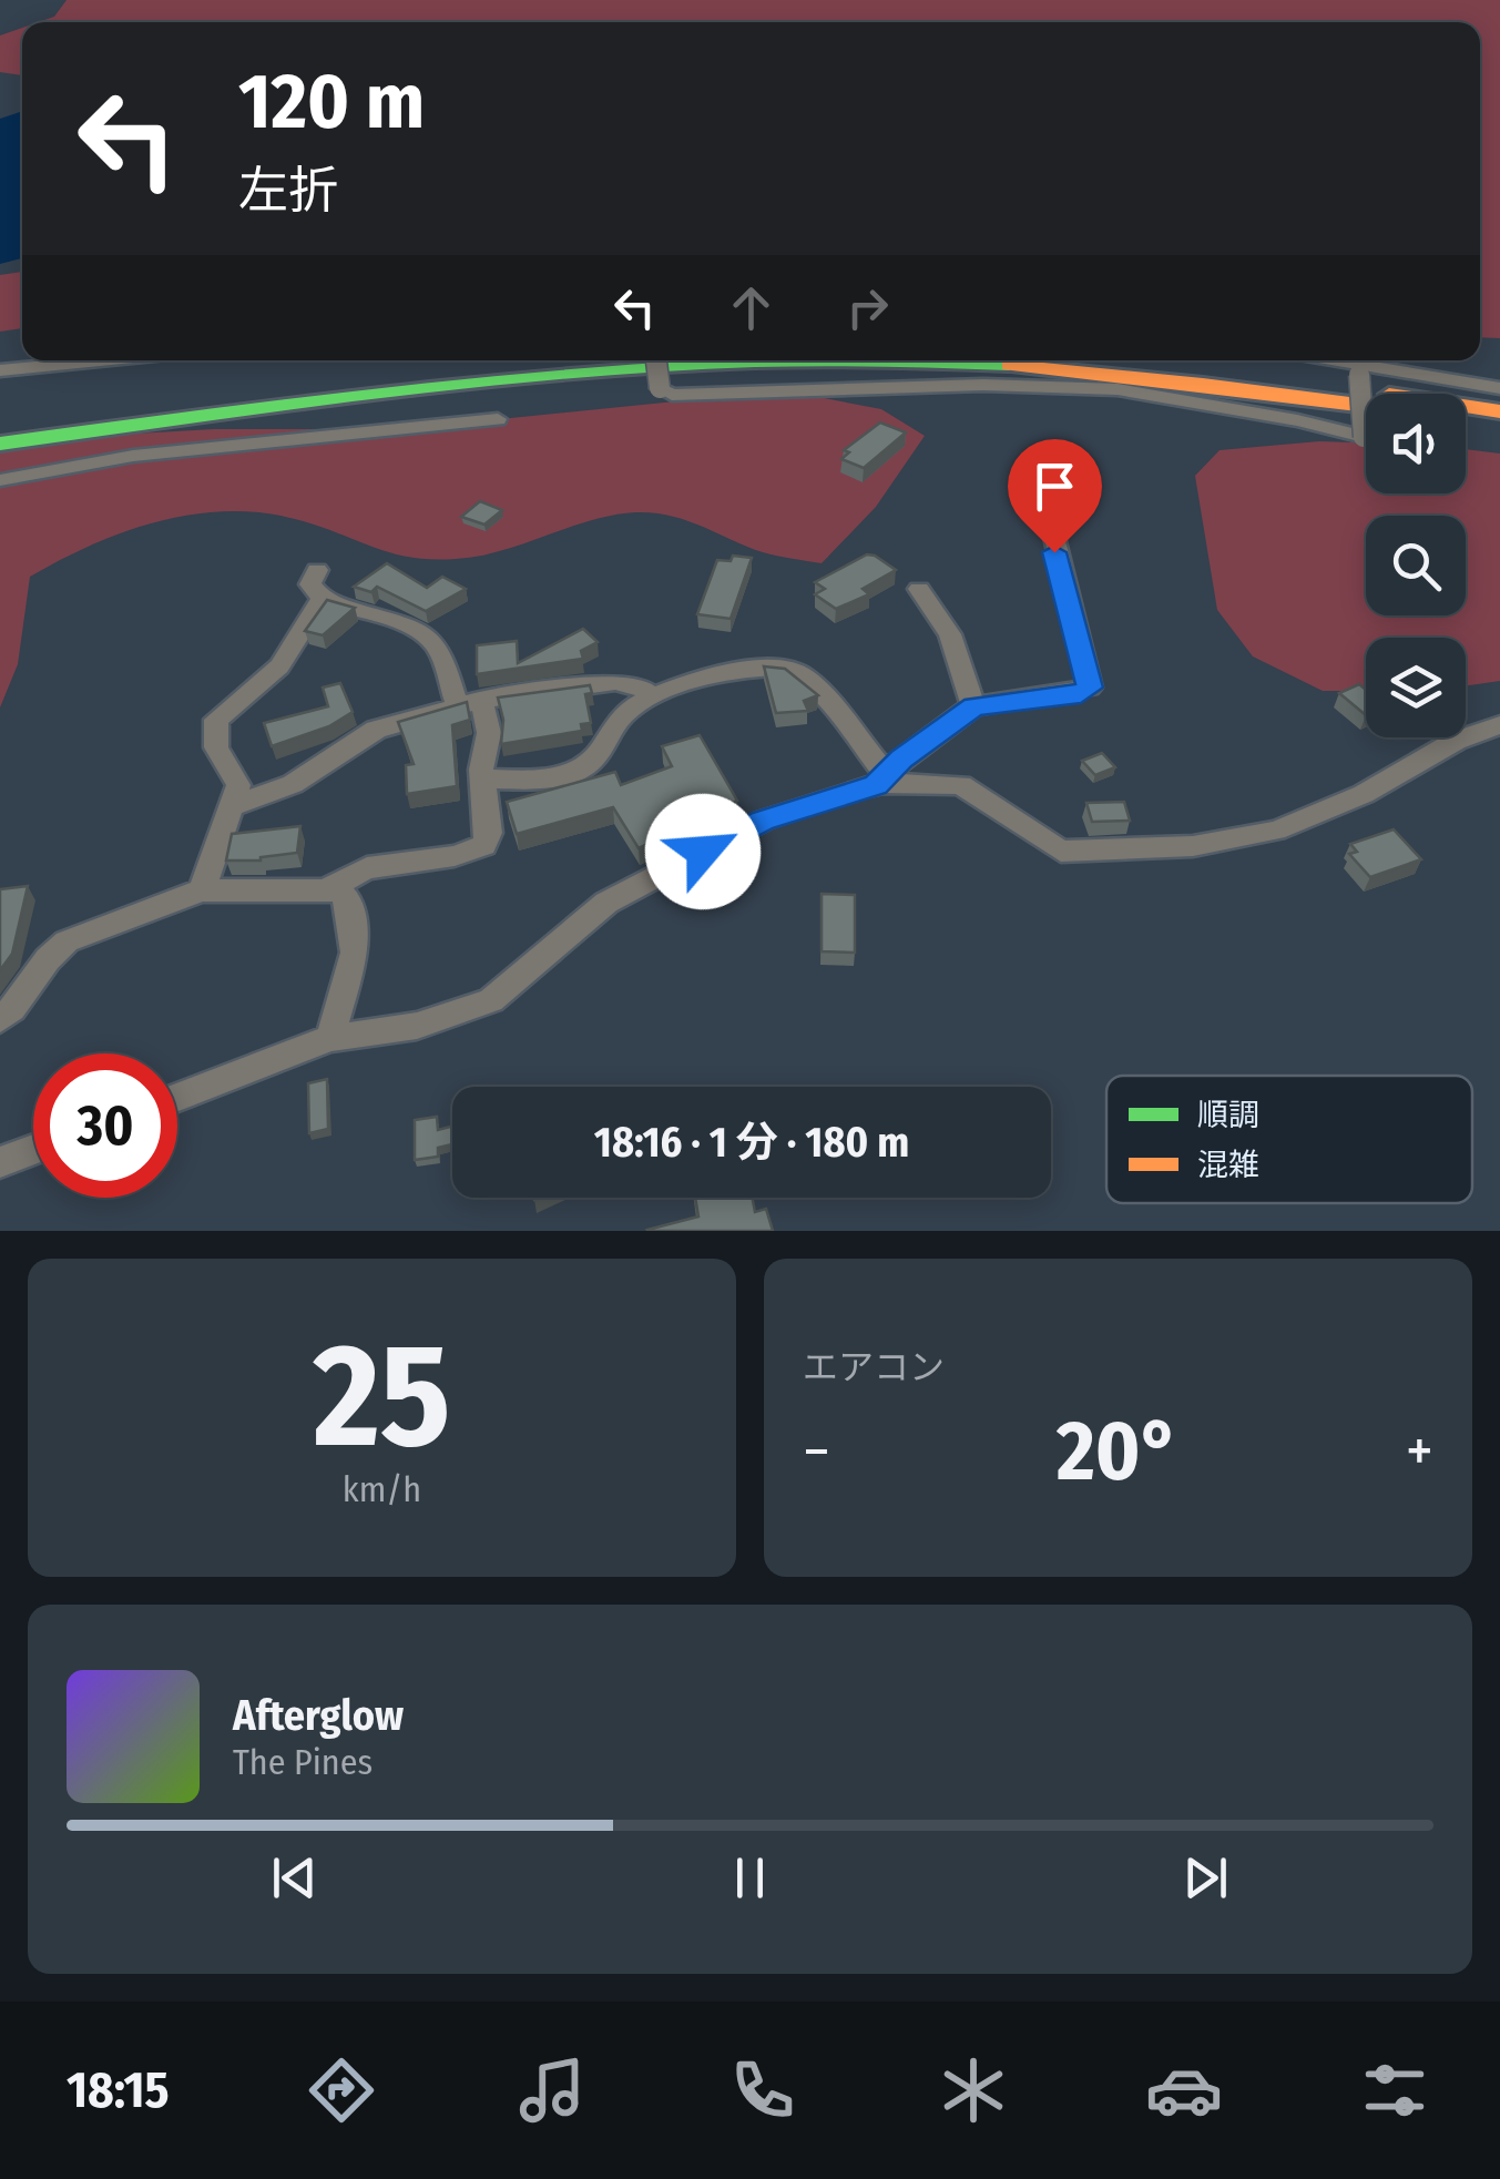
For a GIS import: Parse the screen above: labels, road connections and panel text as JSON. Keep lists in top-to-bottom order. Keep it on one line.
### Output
{"legend":["順調","混雑"],"page":{"turn":["120 m","左折"],"limit":"30","trip":"18:16 · 1 分 · 180 m","tile":[["25","km/h"],"エアコン"],"heat":["−","20°","+"],"song":["Afterglow","The Pines"],"tabs":"18:15"}}
